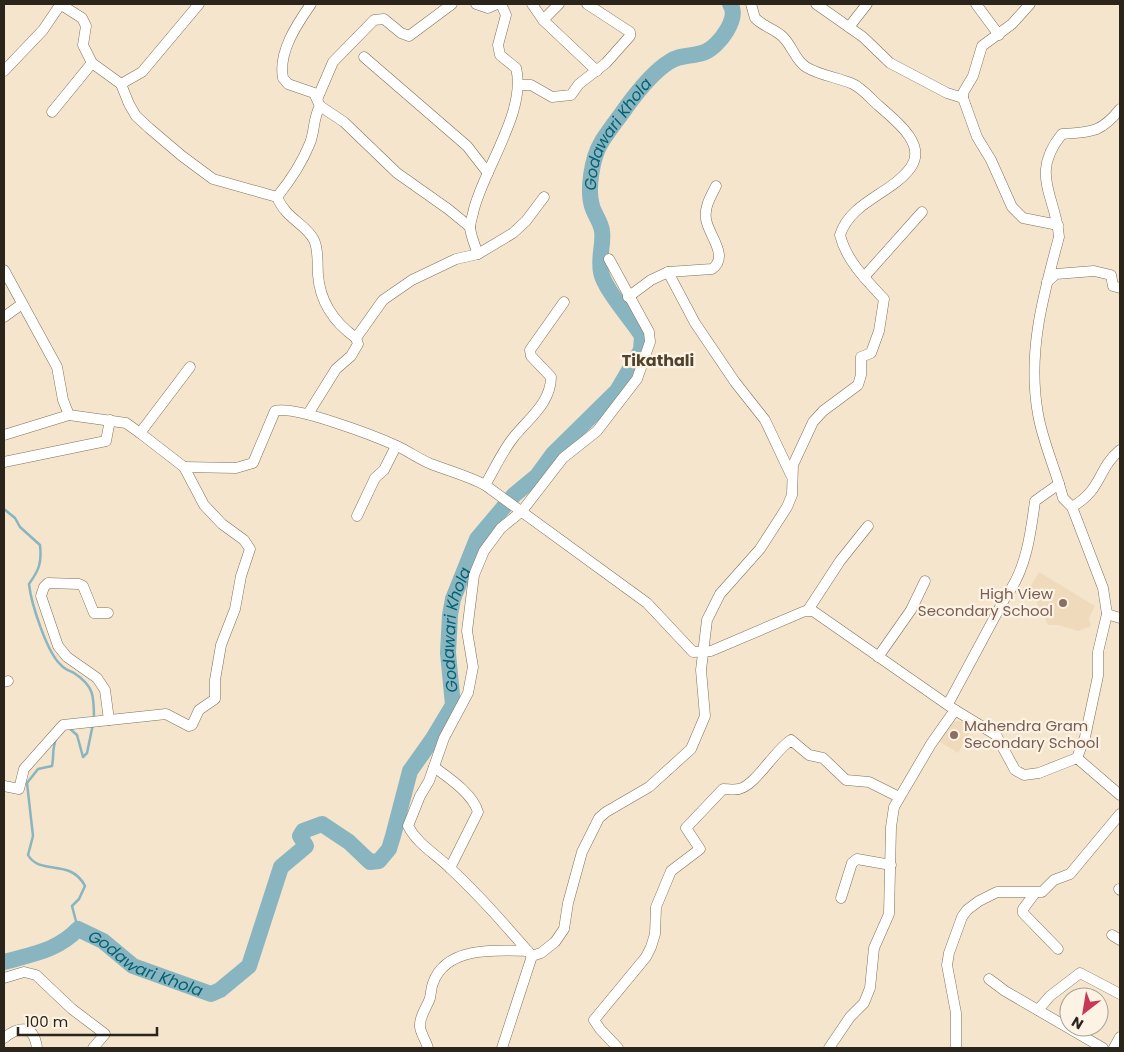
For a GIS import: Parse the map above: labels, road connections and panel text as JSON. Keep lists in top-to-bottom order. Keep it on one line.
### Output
{"districts":["Tikathali"],"water":["Godawari Khola"],"places":["High View Secondary School","Mahendra Gram Secondary School"],"scale_bar":"100 m","north":"bottom left"}
